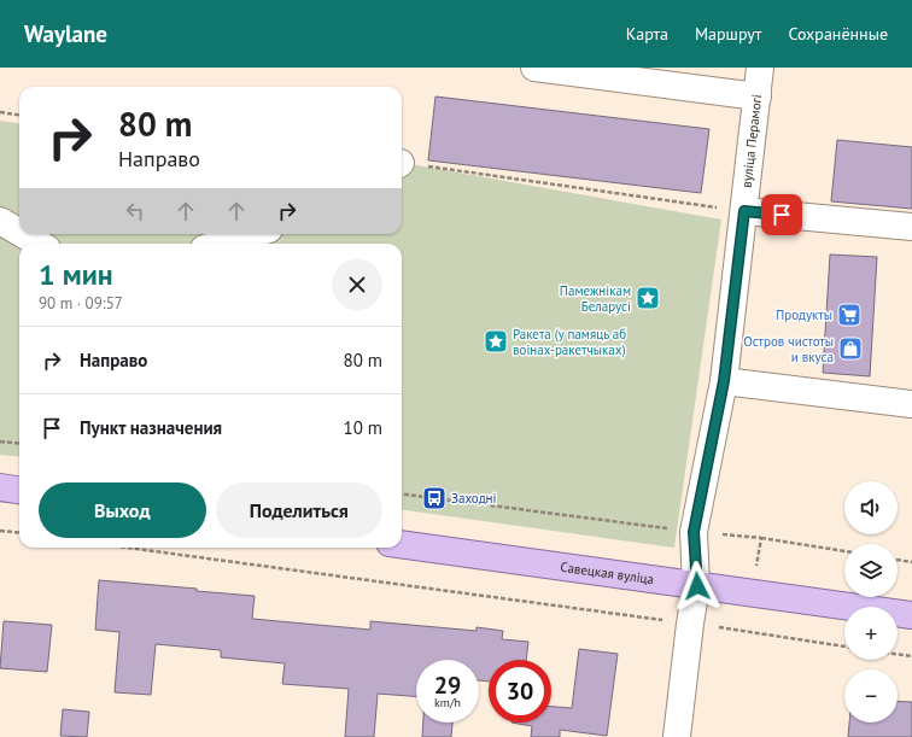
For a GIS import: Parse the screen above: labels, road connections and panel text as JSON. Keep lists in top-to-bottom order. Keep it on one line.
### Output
{"streets":{"main road":["Савецкая вуліца"],"street":["вуліца Перамогі"]},"crossings":[["вуліца Перамогі","Савецкая вуліца"]],"places":{"place":["Памежнікам Беларусі","Ракета (у памяць аб воінах-ракетчыках)"],"supermarket":["Продукты"],"shop":["Остров чистоты и вкуса"],"bus stop":["Заходні"]},"page":{"header":"Waylane","nav":["Карта","Маршрут","Сохранённые"],"turn":["80 m","Направо"],"heading":["1 мин","90 m · 09:57"],"list":[{"name":"Направо","value":"80 m"},{"name":"Пункт назначения","value":"10 m"}],"buttons":["Выход","Поделиться"],"map_buttons":["+","−"],"speed":"29 km/h","limit":"30"}}
